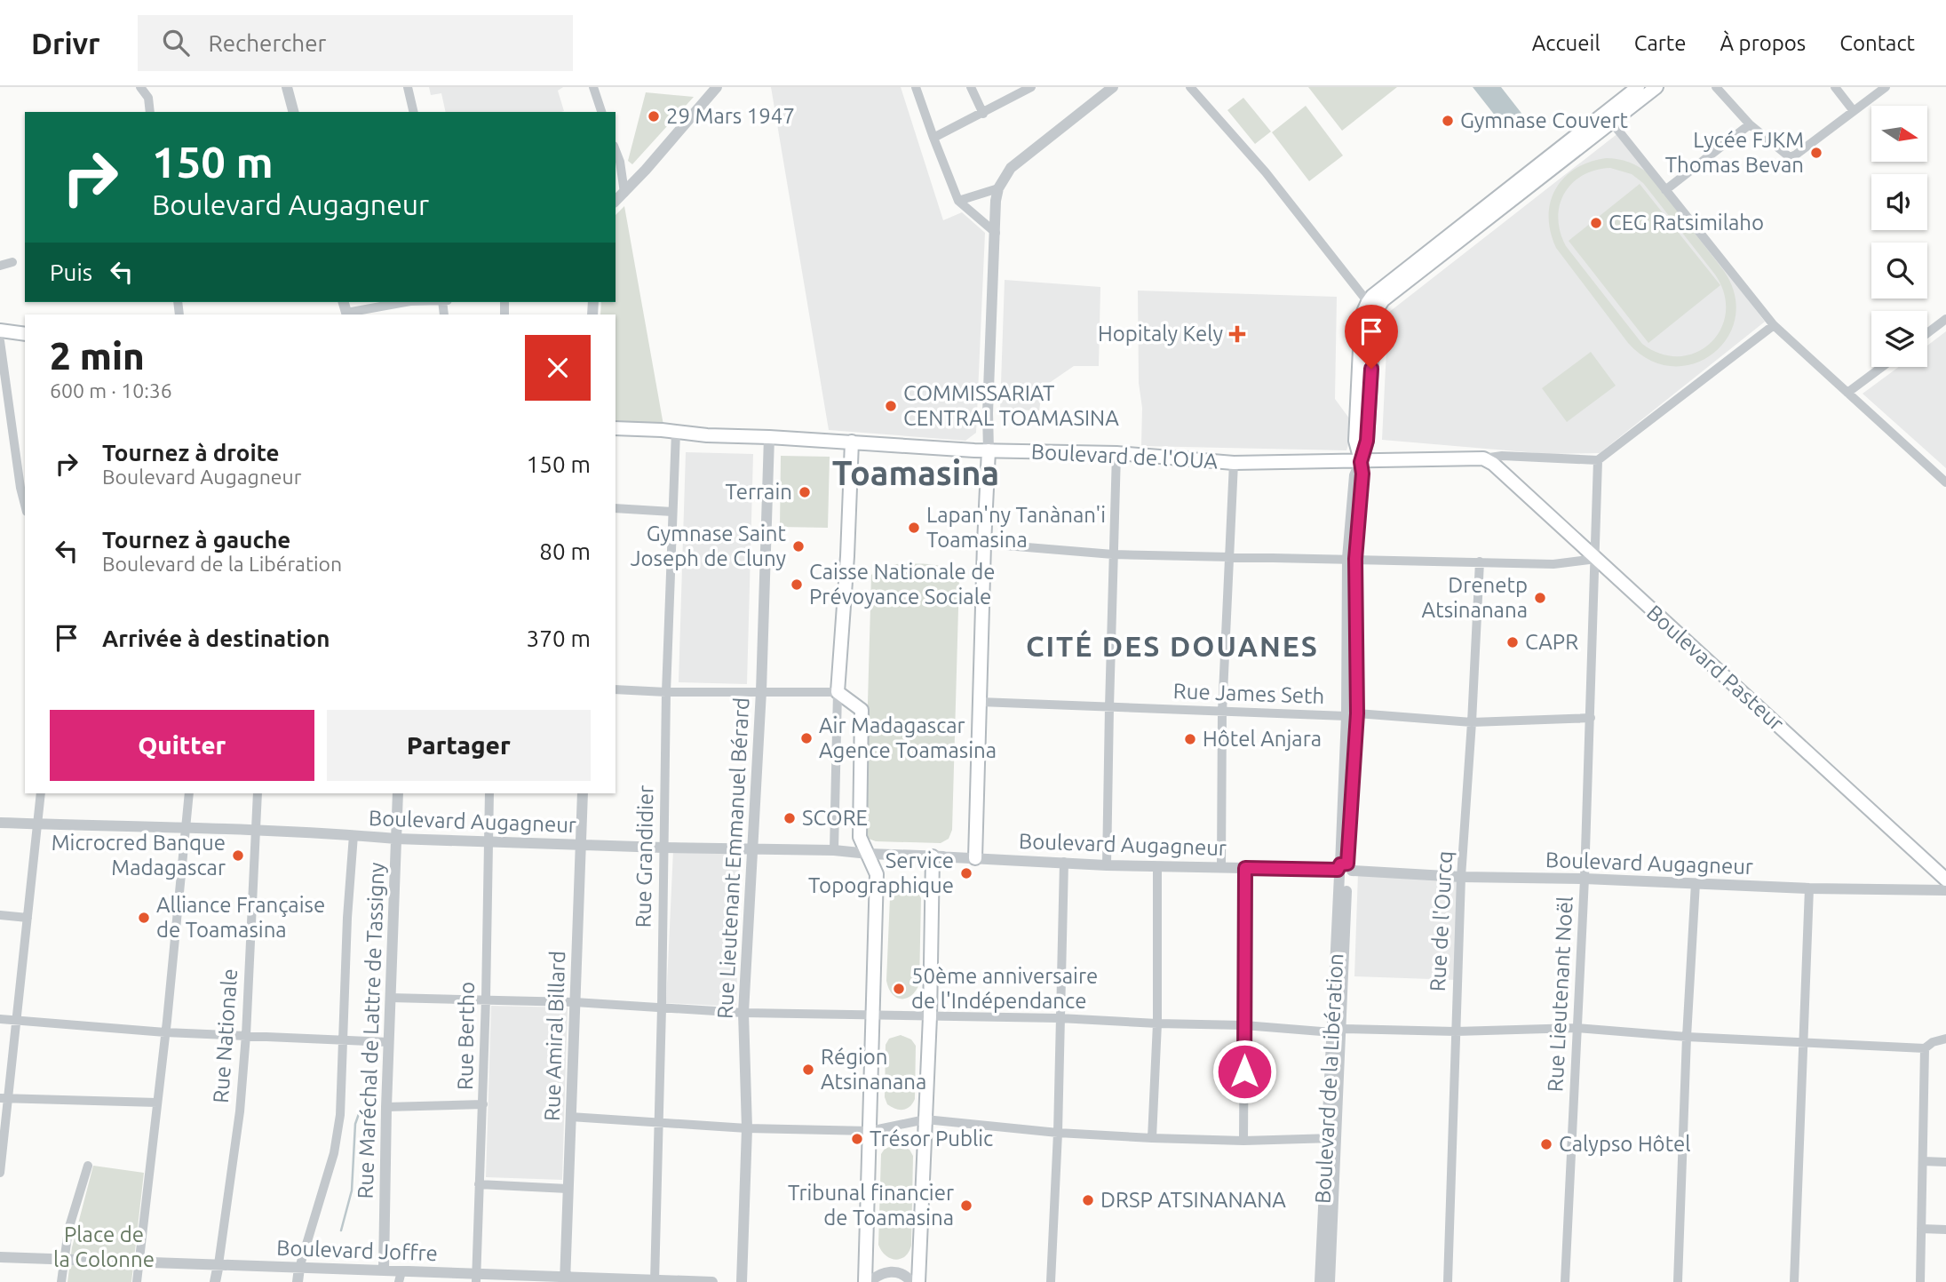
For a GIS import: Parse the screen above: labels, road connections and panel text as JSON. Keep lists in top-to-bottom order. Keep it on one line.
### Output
{"streets":{"main road":["Boulevard de l'OUA","Boulevard Pasteur","Boulevard de la Libération"],"street":["Rue James Seth","Boulevard Augagneur","Rue Grandidier","Rue Lieutenant Emmanuel Bérard","Rue de l'Ourcq","Rue Lieutenant Noël","Rue Maréchal de Lattre de Tassigny","Rue Nationale","Rue Bertho","Rue Amiral Billard","Boulevard Joffre"]},"crossings":[["Boulevard de l'OUA","Boulevard Pasteur"],["Boulevard de l'OUA","Rue Grandidier"],["Boulevard de l'OUA","Rue Lieutenant Emmanuel Bérard"],["Boulevard de l'OUA","Rue Lieutenant Noël"],["Boulevard de l'OUA","Boulevard de la Libération"],["Boulevard Pasteur","Rue Lieutenant Noël"],["Rue James Seth","Rue de l'Ourcq"],["Rue James Seth","Rue Lieutenant Noël"],["Rue James Seth","Boulevard de la Libération"],["Boulevard Augagneur","Rue Grandidier"],["Boulevard Augagneur","Rue Lieutenant Emmanuel Bérard"],["Boulevard Augagneur","Rue de l'Ourcq"],["Boulevard Augagneur","Rue Lieutenant Noël"],["Boulevard Augagneur","Rue Maréchal de Lattre de Tassigny"],["Boulevard Augagneur","Rue Nationale"],["Boulevard Augagneur","Rue Bertho"],["Boulevard Augagneur","Rue Amiral Billard"],["Boulevard Augagneur","Boulevard de la Libération"],["Rue Grandidier","Boulevard Joffre"],["Rue Maréchal de Lattre de Tassigny","Boulevard Joffre"],["Rue Nationale","Boulevard Joffre"],["Rue Bertho","Boulevard Joffre"],["Rue Amiral Billard","Boulevard Joffre"]],"districts":["Toamasina","CITÉ DES DOUANES"],"parks":["Place de la Colonne"],"places":{"other":["29 Mars 1947","Gymnase Couvert","Lycée FJKM Thomas Bevan","CEG Ratsimilaho","COMMISSARIAT CENTRAL TOAMASINA","Terrain","Lapan'ny Tanànan'i Toamasina","Gymnase Saint Joseph de Cluny","Caisse Nationale de Prévoyance Sociale","Drenetp Atsinanana","CAPR","Air Madagascar Agence Toamasina","Hôtel Anjara","SCORE","Microcred Banque Madagascar","Service Topographique","Alliance Française de Toamasina","50ème anniversaire de l'Indépendance","Région Atsinanana","Trésor Public","Calypso Hôtel","DRSP ATSINANANA","Tribunal financier de Toamasina"],"health":["Hopitaly Kely"]},"north":"right","page":{"header":"Drivr","search":"Rechercher","nav":["Accueil","Carte","À propos","Contact"],"turn":["150 m","Boulevard Augagneur"],"then":"Puis","heading":["2 min","600 m · 10:36"],"list":[{"name":"Tournez à droite","note":"Boulevard Augagneur","value":"150 m"},{"name":"Tournez à gauche","note":"Boulevard de la Libération","value":"80 m"},{"name":"Arrivée à destination","value":"370 m"}],"buttons":["Quitter","Partager"]}}
